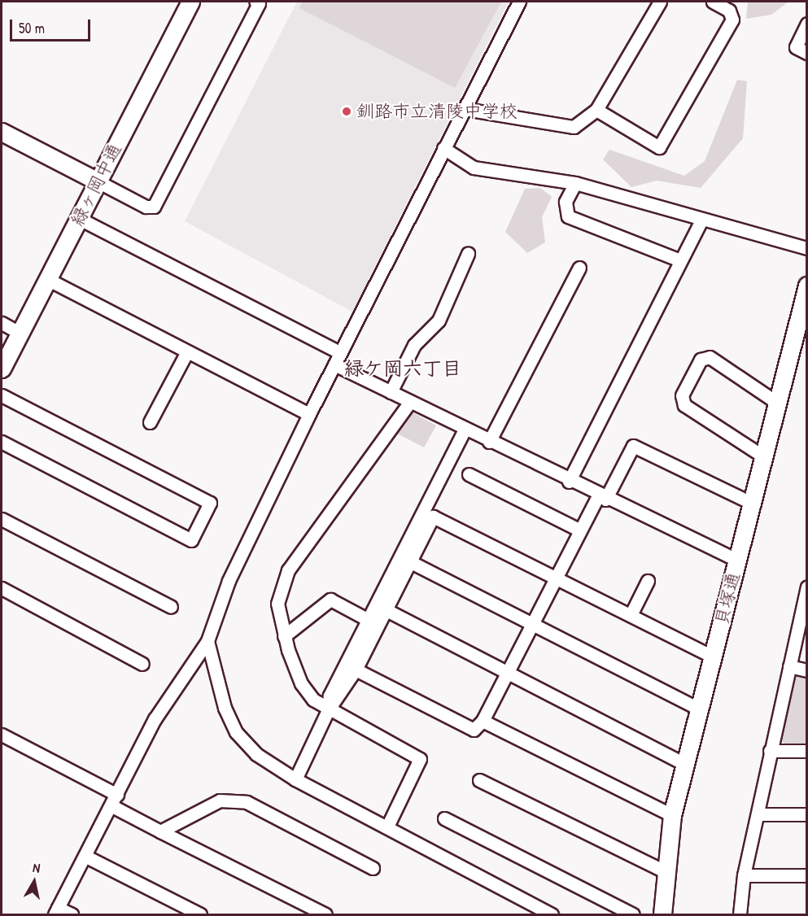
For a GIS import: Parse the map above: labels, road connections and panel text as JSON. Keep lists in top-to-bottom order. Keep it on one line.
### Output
{"streets":{"street":["緑ヶ岡中通","貝塚通"]},"districts":["緑ケ岡六丁目"],"places":["釧路市立清陵中学校"],"scale_bar":"50 m","north":"top"}
